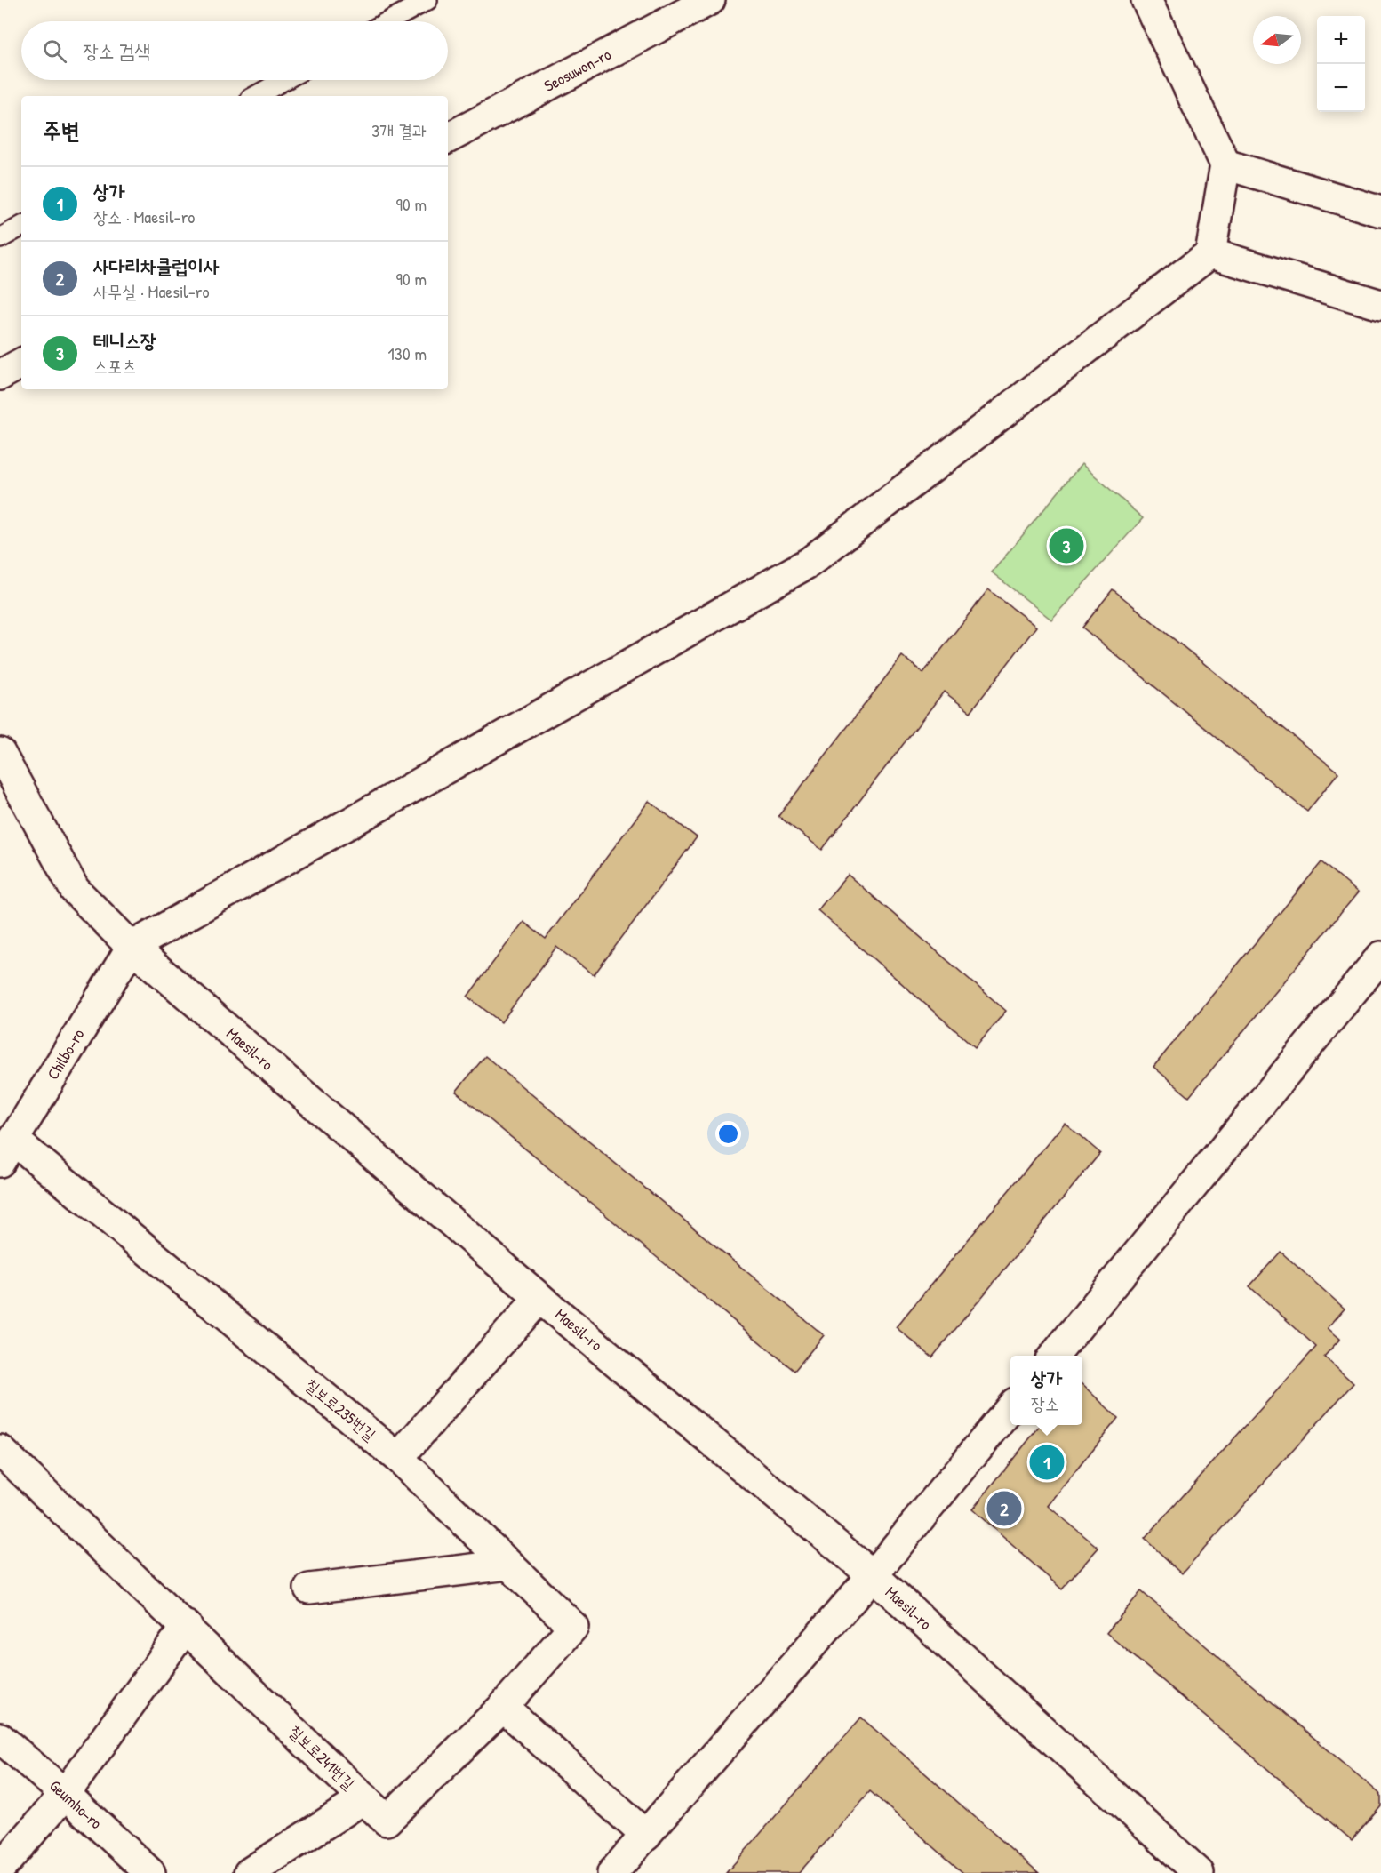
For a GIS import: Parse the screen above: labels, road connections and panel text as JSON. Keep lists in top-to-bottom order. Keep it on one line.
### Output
{"streets":{"street":["Seosuwon-ro","Maesil-ro","Chilbo-ro","칠보로235번길","칠보로241번길","Geumho-ro"]},"crossings":[["Maesil-ro","Chilbo-ro"],["Chilbo-ro","칠보로235번길"],["칠보로235번길","칠보로241번길"]],"north":"left","page":{"map_buttons":["+","−"],"search":"장소 검색","heading":["주변","3개 결과"],"list":[{"mark":"1","name":"상가","note":"장소 · Maesil-ro","value":"90 m"},{"mark":"2","name":"사다리차클럽이사","note":"사무실 · Maesil-ro","value":"90 m"},{"mark":"3","name":"테니스장","note":"스포츠","value":"130 m"}],"pins":["3","1","2"],"popup":["상가","장소"]}}
